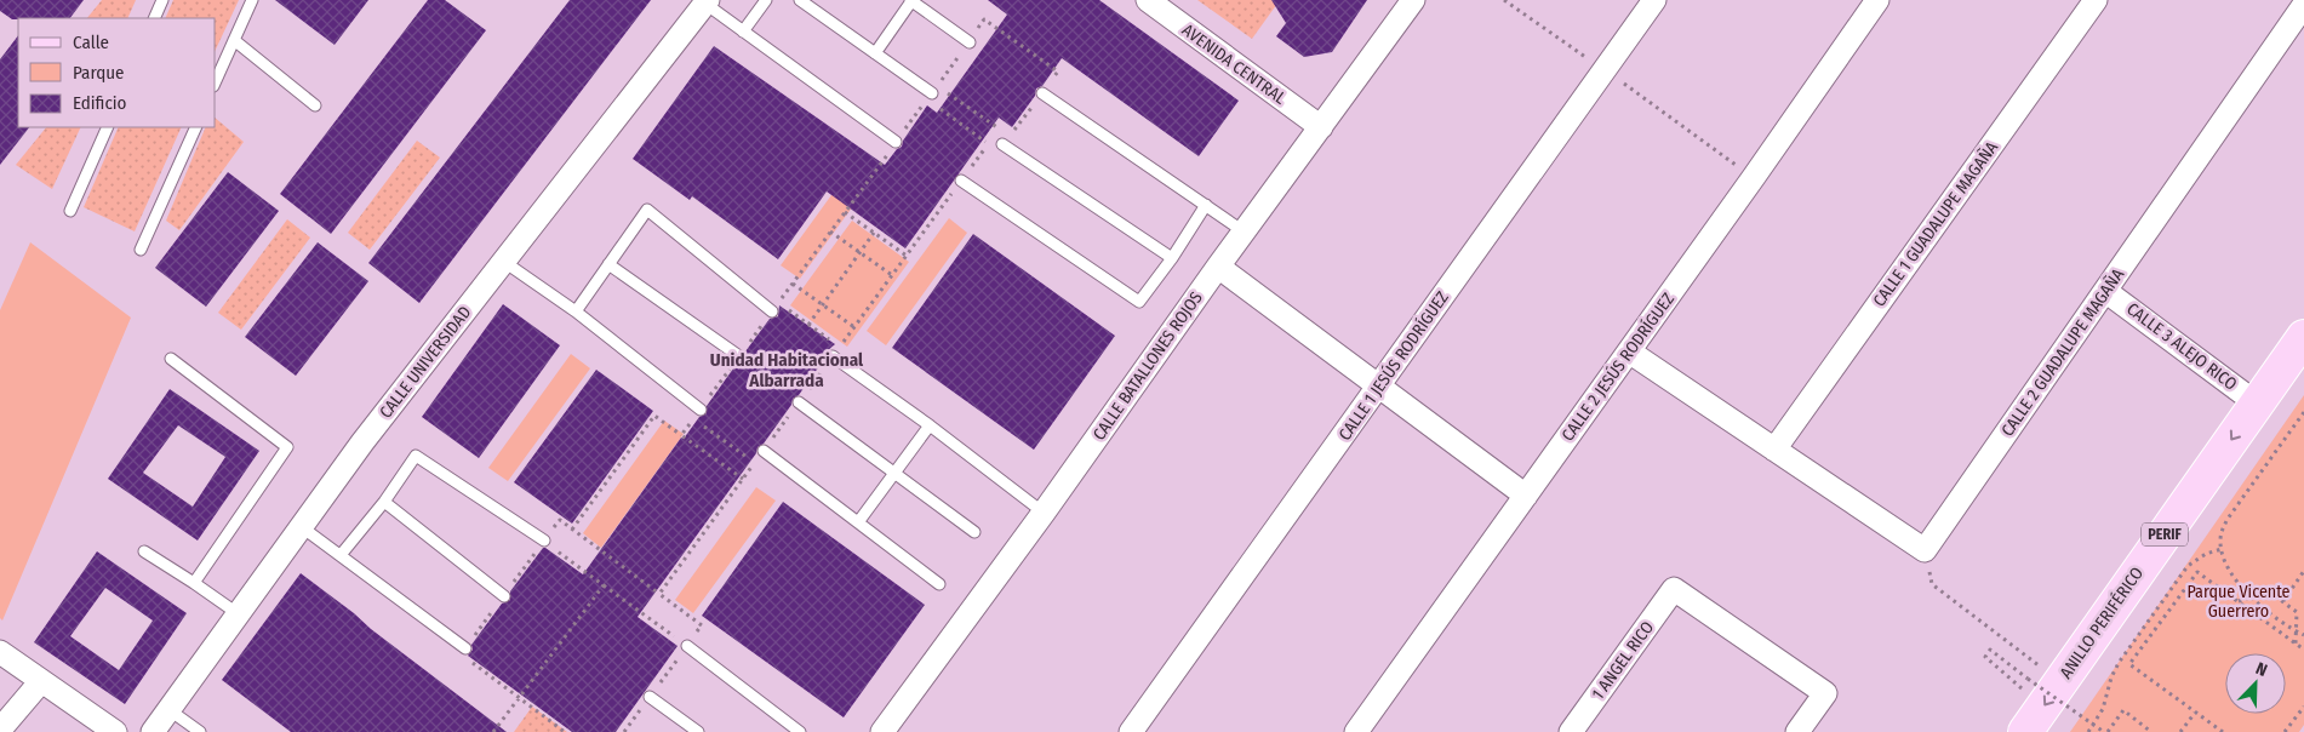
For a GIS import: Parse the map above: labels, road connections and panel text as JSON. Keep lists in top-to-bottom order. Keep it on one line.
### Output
{"streets":{"main road":["PERIF","ANILLO PERIFÉRICO"],"street":["AVENIDA CENTRAL","CALLE 1 GUADALUPE MAGAÑA","CALLE 3 ALEJO RICO","CALLE 2 GUADALUPE MAGAÑA","CALLE UNIVERSIDAD","CALLE BATALLONES ROJOS","CALLE 1 JESÚS RODRÍGUEZ","CALLE 2 JESÚS RODRÍGUEZ","1 ANGEL RICO"]},"crossings":[["AVENIDA CENTRAL","CALLE BATALLONES ROJOS"],["CALLE 3 ALEJO RICO","CALLE 2 GUADALUPE MAGAÑA"],["CALLE 3 ALEJO RICO","ANILLO PERIFÉRICO"]],"one_way":["ANILLO PERIFÉRICO"],"districts":["Unidad Habitacional Albarrada"],"parks":["Parque Vicente Guerrero"],"legend":["Calle","Parque","Edificio"],"north":"top right"}
